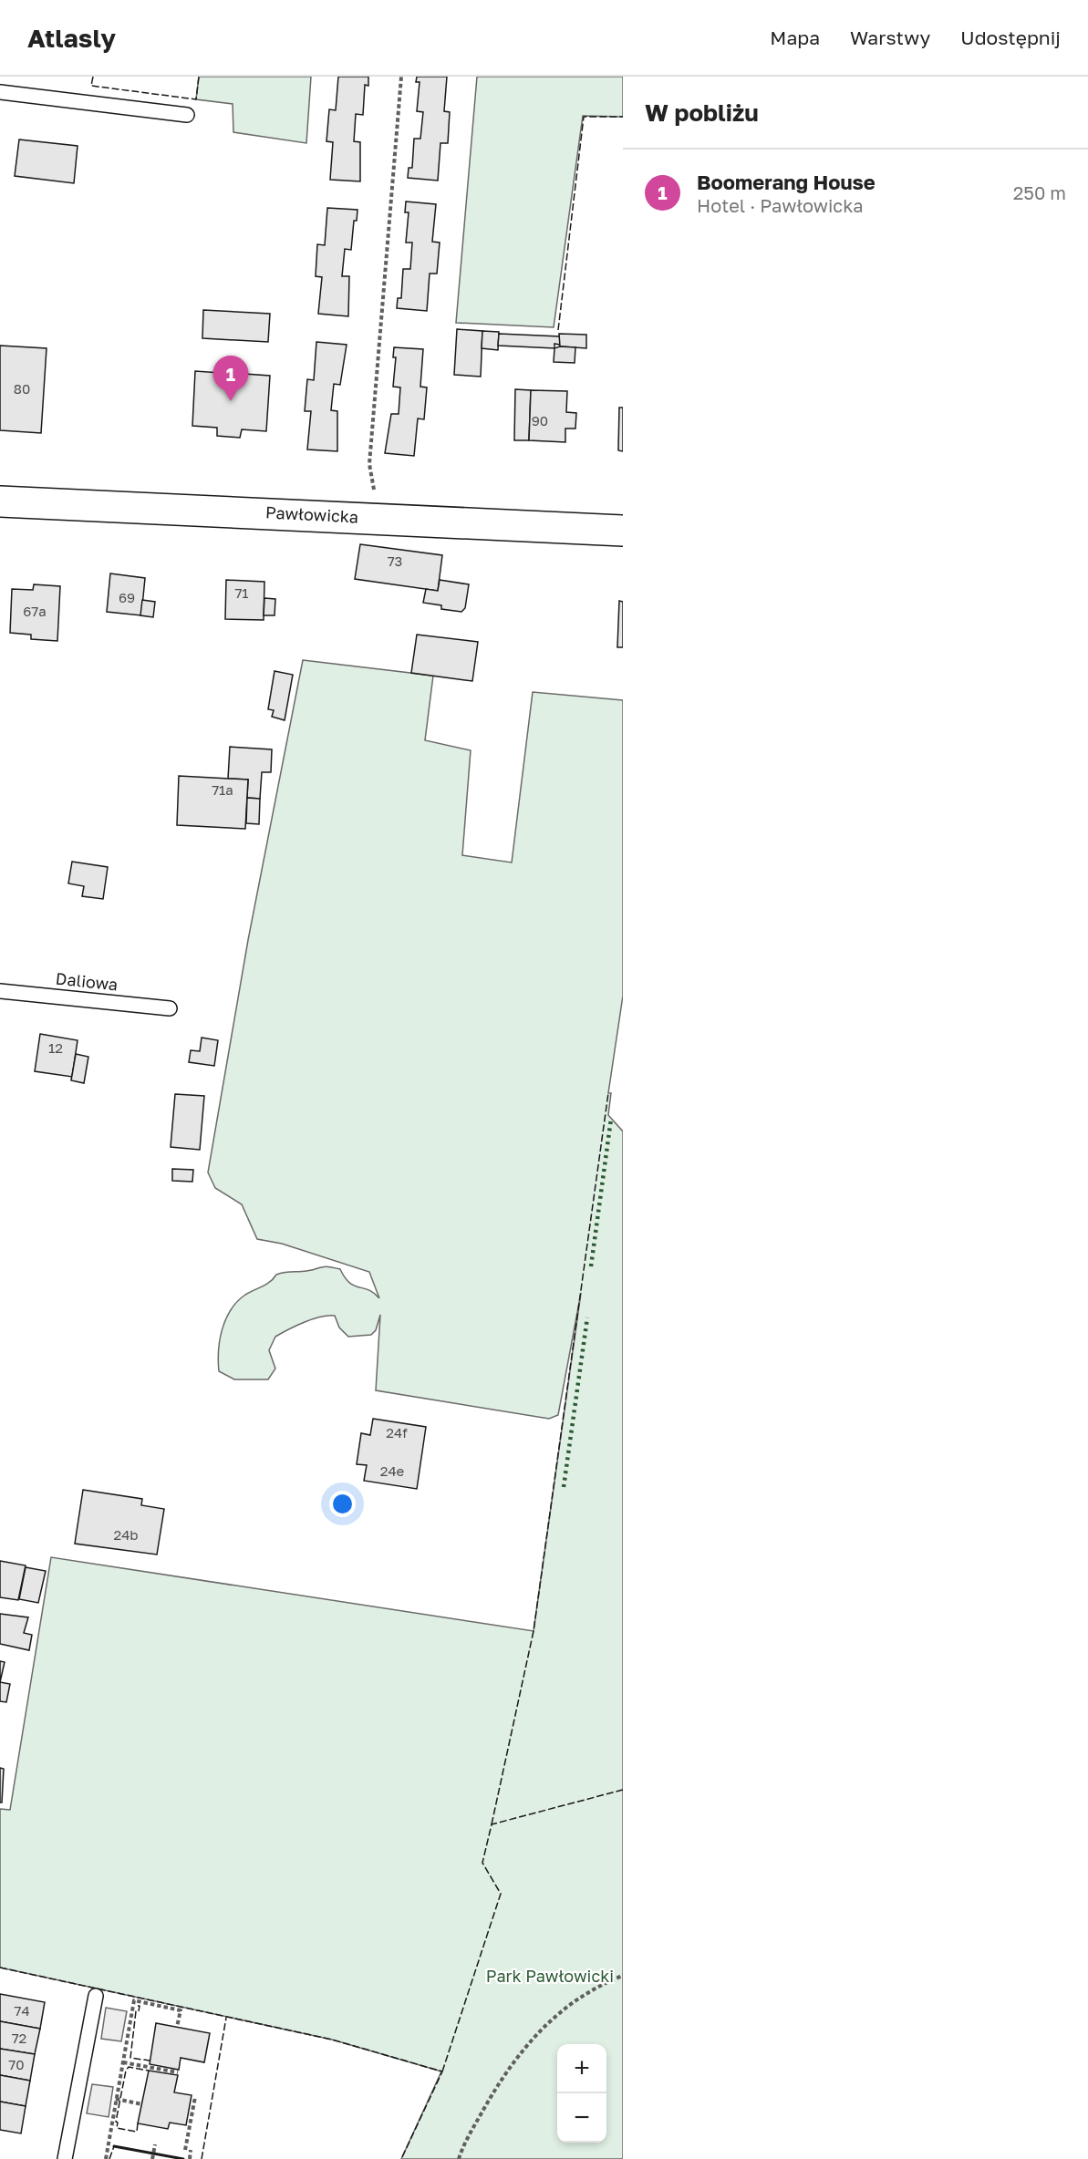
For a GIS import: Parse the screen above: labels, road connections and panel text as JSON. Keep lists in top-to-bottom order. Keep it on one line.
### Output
{"streets":{"street":["Pawłowicka"],"lane":["Daliowa"]},"parks":["Park Pawłowicki"],"house_numbers":["80","90","73","71","69","67a","71a","12","24f","24e","24b","74","72","70"],"page":{"header":"Atlasly","nav":["Mapa","Warstwy","Udostępnij"],"heading":"W pobliżu","list":[{"mark":"1","name":"Boomerang House","note":"Hotel · Pawłowicka","value":"250 m"}],"pins":"1","map_buttons":["+","−"]}}
